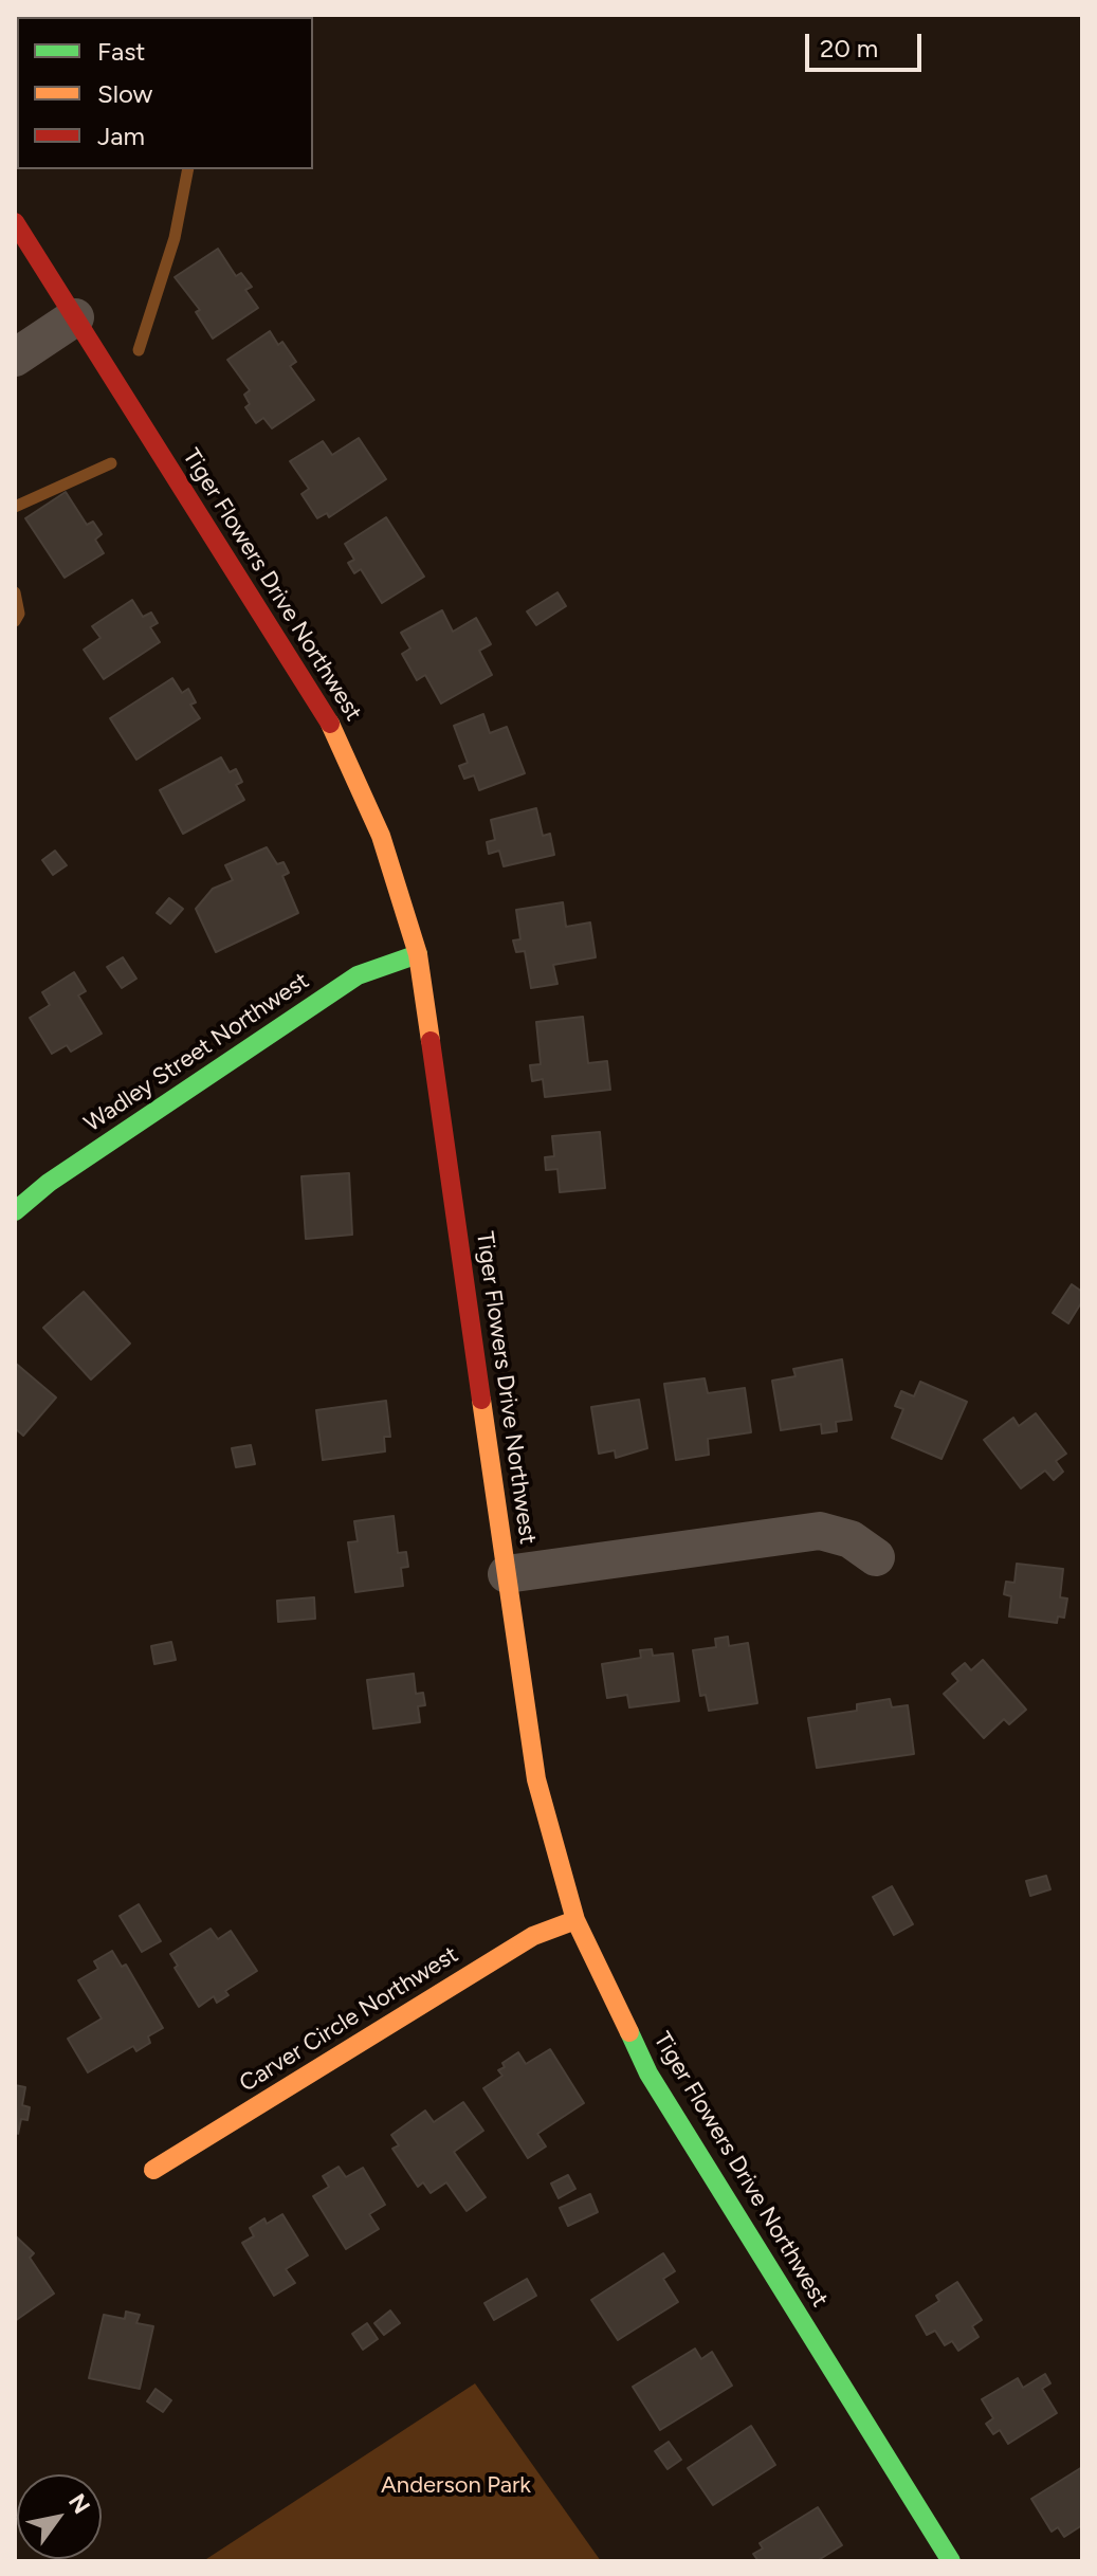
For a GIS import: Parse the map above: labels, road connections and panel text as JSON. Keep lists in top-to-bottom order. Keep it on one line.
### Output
{"streets":{"street":["Tiger Flowers Drive Northwest","Wadley Street Northwest","Carver Circle Northwest"]},"crossings":[["Tiger Flowers Drive Northwest","Wadley Street Northwest"],["Tiger Flowers Drive Northwest","Carver Circle Northwest"]],"parks":["Anderson Park"],"legend":["Fast","Slow","Jam"],"scale_bar":"20 m","north":"top right"}
